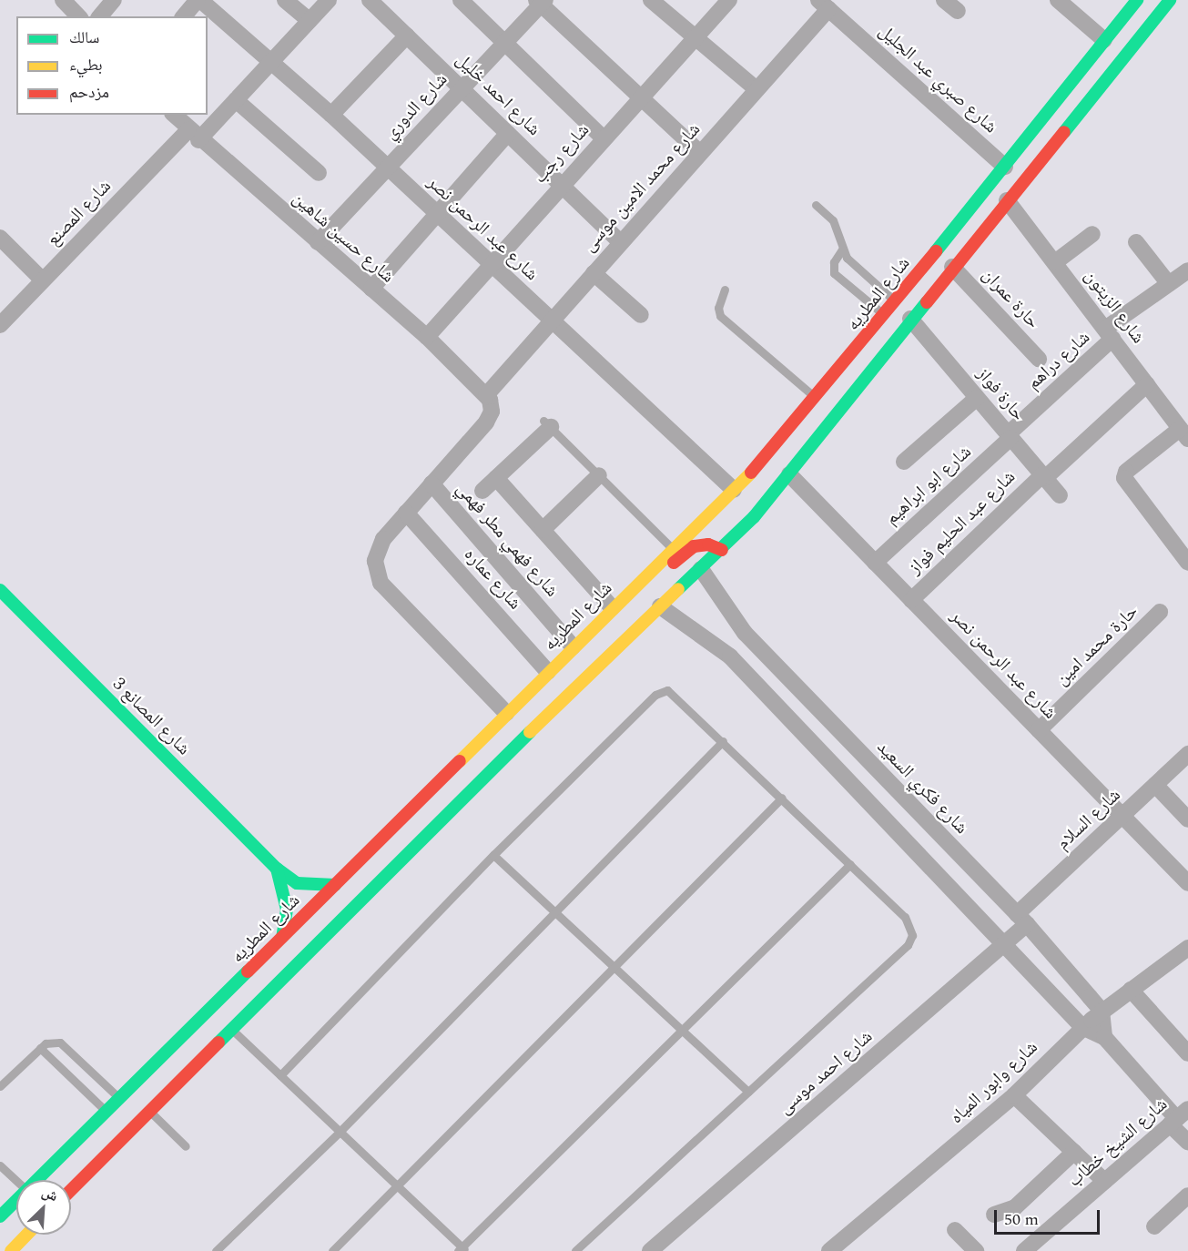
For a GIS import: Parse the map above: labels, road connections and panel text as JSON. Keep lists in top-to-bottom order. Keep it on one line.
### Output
{"streets":{"main road":["شارع المطريه","شارع المصانع 3"],"street":["شارع صبري عبد الجليل","شارع احمد خليل","شارع الدوري","شارع رجب","شارع محمد الامين موسى","شارع المصنع","شارع عبد الرحمن نصر","شارع حسين شاهين","حارة عمران","شارع الزيتون","شارع دراهم","حارة فواز","شارع ابو ابراهيم","شارع عبد الحليم فواز","شارع فهمي مطر فهمي","شارع عماره","حارة محمد امين","شارع فكري السعيد","شارع السلام","شارع احمد موسى","شارع وابور المياه","شارع الشيخ خطاب"]},"crossings":[["شارع صبري عبد الجليل","شارع محمد الامين موسى"],["شارع صبري عبد الجليل","شارع المطريه"],["شارع احمد خليل","شارع الدوري"],["شارع احمد خليل","شارع رجب"],["شارع احمد خليل","شارع محمد الامين موسى"],["شارع الدوري","شارع عبد الرحمن نصر"],["شارع الدوري","شارع حسين شاهين"],["شارع رجب","شارع عبد الرحمن نصر"],["شارع رجب","شارع حسين شاهين"],["شارع محمد الامين موسى","شارع عبد الرحمن نصر"],["شارع محمد الامين موسى","شارع حسين شاهين"],["شارع المصنع","شارع عبد الرحمن نصر"],["شارع المصنع","شارع حسين شاهين"],["شارع عبد الرحمن نصر","شارع المطريه"],["شارع عبد الرحمن نصر","شارع ابو ابراهيم"],["شارع عبد الرحمن نصر","شارع عبد الحليم فواز"],["شارع عبد الرحمن نصر","حارة محمد امين"],["شارع عبد الرحمن نصر","شارع السلام"],["شارع المطريه","شارع فهمي مطر فهمي"],["شارع المطريه","شارع عماره"],["شارع المطريه","شارع المصانع 3"],["شارع الزيتون","شارع دراهم"],["شارع الزيتون","شارع عبد الحليم فواز"],["شارع دراهم","حارة فواز"],["شارع دراهم","شارع ابو ابراهيم"],["حارة فواز","شارع ابو ابراهيم"],["حارة فواز","شارع عبد الحليم فواز"],["شارع فكري السعيد","شارع السلام"],["شارع فكري السعيد","شارع احمد موسى"],["شارع فكري السعيد","شارع وابور المياه"],["شارع السلام","شارع احمد موسى"]],"legend":["سالك","بطيء","مزدحم"],"scale_bar":"50 m","north":"top right"}
